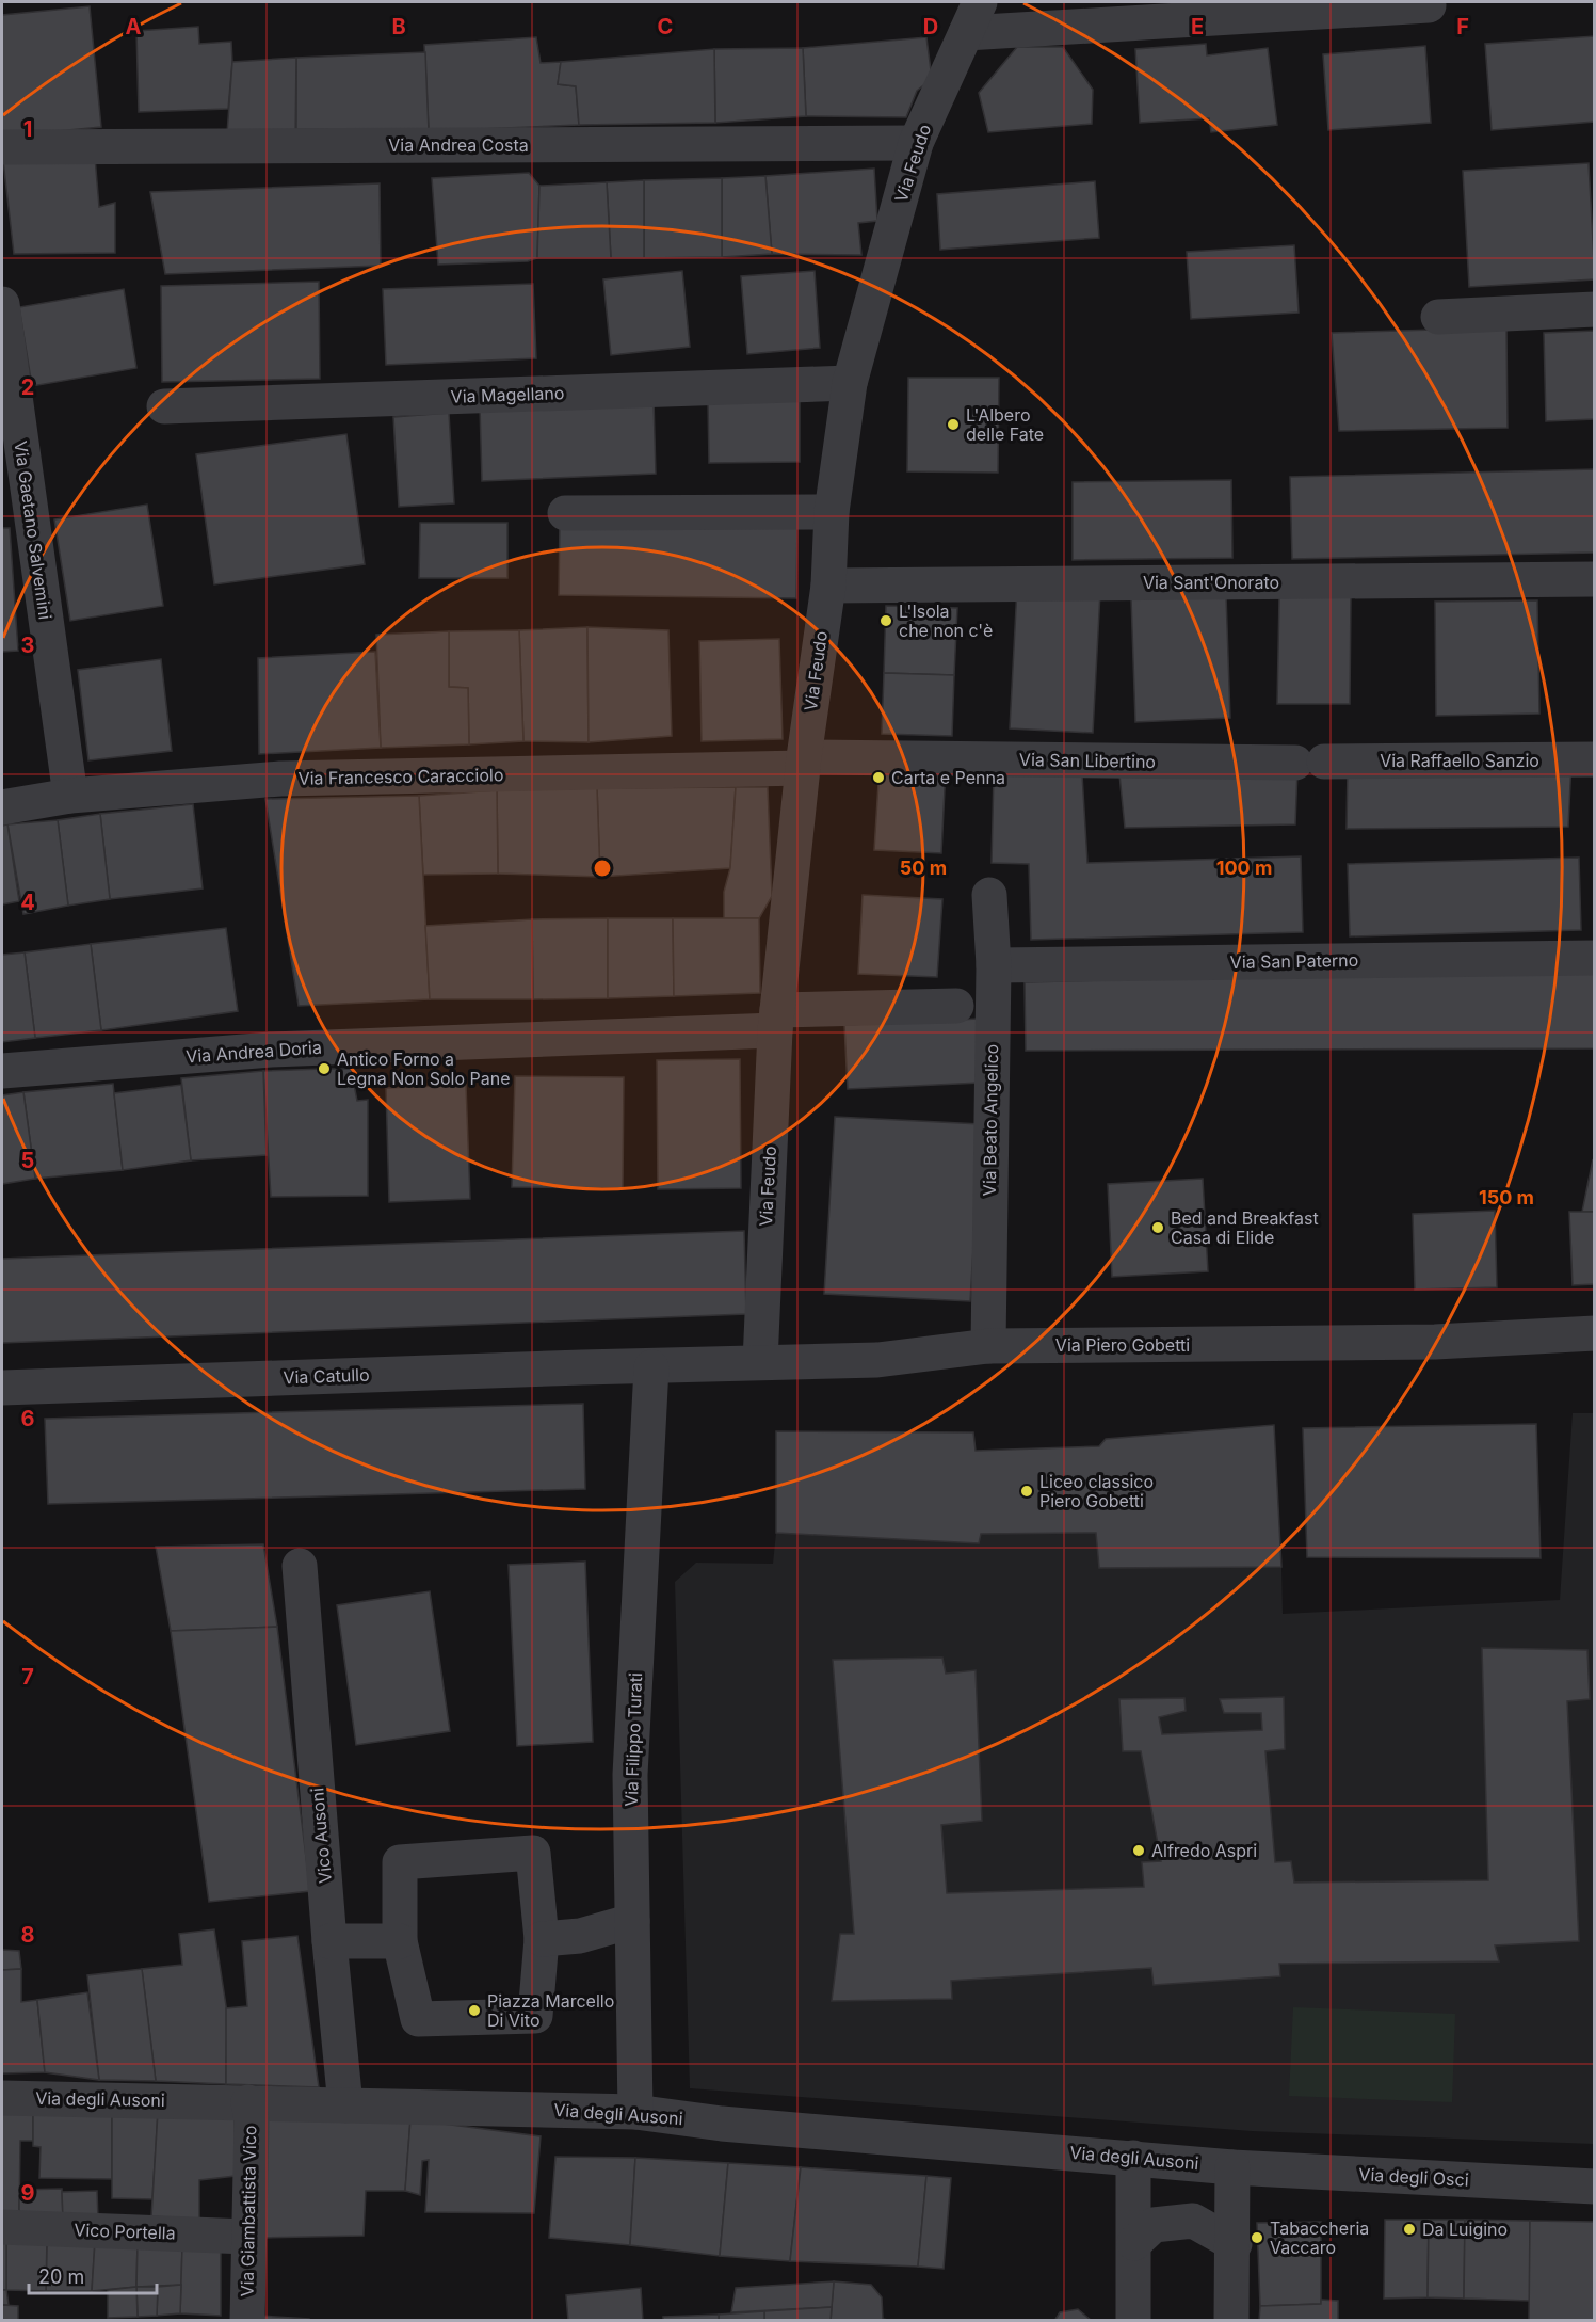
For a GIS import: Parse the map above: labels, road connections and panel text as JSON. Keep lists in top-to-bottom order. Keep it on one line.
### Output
{"streets":{"street":["Via Andrea Costa","Via Feudo","Via Magellano","Via Gaetano Salvemini","Via Sant'Onorato","Via San Libertino","Via Raffaello Sanzio","Via Francesco Caracciolo","Via San Paterno","Via Andrea Doria","Via Beato Angelico","Via Piero Gobetti","Via Catullo","Via Filippo Turati","Vico Ausoni","Via degli Ausoni","Via degli Osci","Via Giambattista Vico","Vico Portella"]},"crossings":[["Via Andrea Costa","Via Feudo"],["Via Feudo","Via Magellano"],["Via Feudo","Via Sant'Onorato"],["Via Feudo","Via San Libertino"],["Via Feudo","Via Francesco Caracciolo"],["Via Feudo","Via Andrea Doria"],["Via Feudo","Via Piero Gobetti"],["Via Gaetano Salvemini","Via Francesco Caracciolo"],["Via San Libertino","Via Raffaello Sanzio"],["Via San Libertino","Via Francesco Caracciolo"],["Via San Paterno","Via Beato Angelico"],["Via Beato Angelico","Via Piero Gobetti"],["Via Piero Gobetti","Via Catullo"],["Via Piero Gobetti","Via Filippo Turati"],["Via Catullo","Via Filippo Turati"],["Via Filippo Turati","Via degli Ausoni"],["Vico Ausoni","Via degli Ausoni"],["Via degli Ausoni","Via degli Osci"],["Via degli Ausoni","Via Giambattista Vico"],["Via Giambattista Vico","Vico Portella"]],"places":["L'Albero delle Fate","L'Isola che non c'è","Carta e Penna","Antico Forno a Legna Non Solo Pane","Bed and Breakfast Casa di Elide","Liceo classico Piero Gobetti","Alfredo Aspri","Piazza Marcello Di Vito","Da Luigino","Tabaccheria Vaccaro"],"scale_bar":"20 m","grid":{"columns":["A","B","C","D","E","F"],"rows":["1","2","3","4","5","6","7","8","9"]},"rings":["50 m","100 m","150 m"]}
